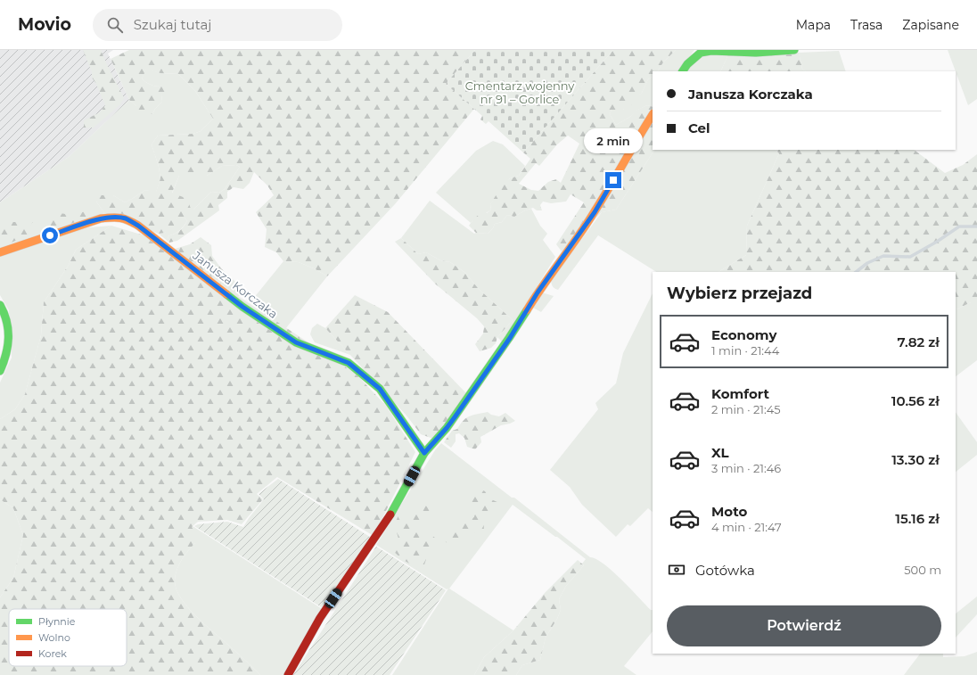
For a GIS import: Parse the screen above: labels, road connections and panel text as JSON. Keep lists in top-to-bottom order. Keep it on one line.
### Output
{"streets":{"street":["Janusza Korczaka"]},"parks":["Cmentarz wojenny nr 91 – Gorlice"],"legend":["Płynnie","Wolno","Korek"],"page":{"header":"Movio","search":"Szukaj tutaj","nav":["Mapa","Trasa","Zapisane"],"banner":["Janusza Korczaka","Cel"],"bubble":"2 min","heading":"Wybierz przejazd","list":[{"name":"Economy","note":"1 min · 21:44","value":"7.82 zł"},{"name":"Komfort","note":"2 min · 21:45","value":"10.56 zł"},{"name":"XL","note":"3 min · 21:46","value":"13.30 zł"},{"name":"Moto","note":"4 min · 21:47","value":"15.16 zł"}],"pay":["Gotówka","500 m"],"buttons":"Potwierdź"}}
